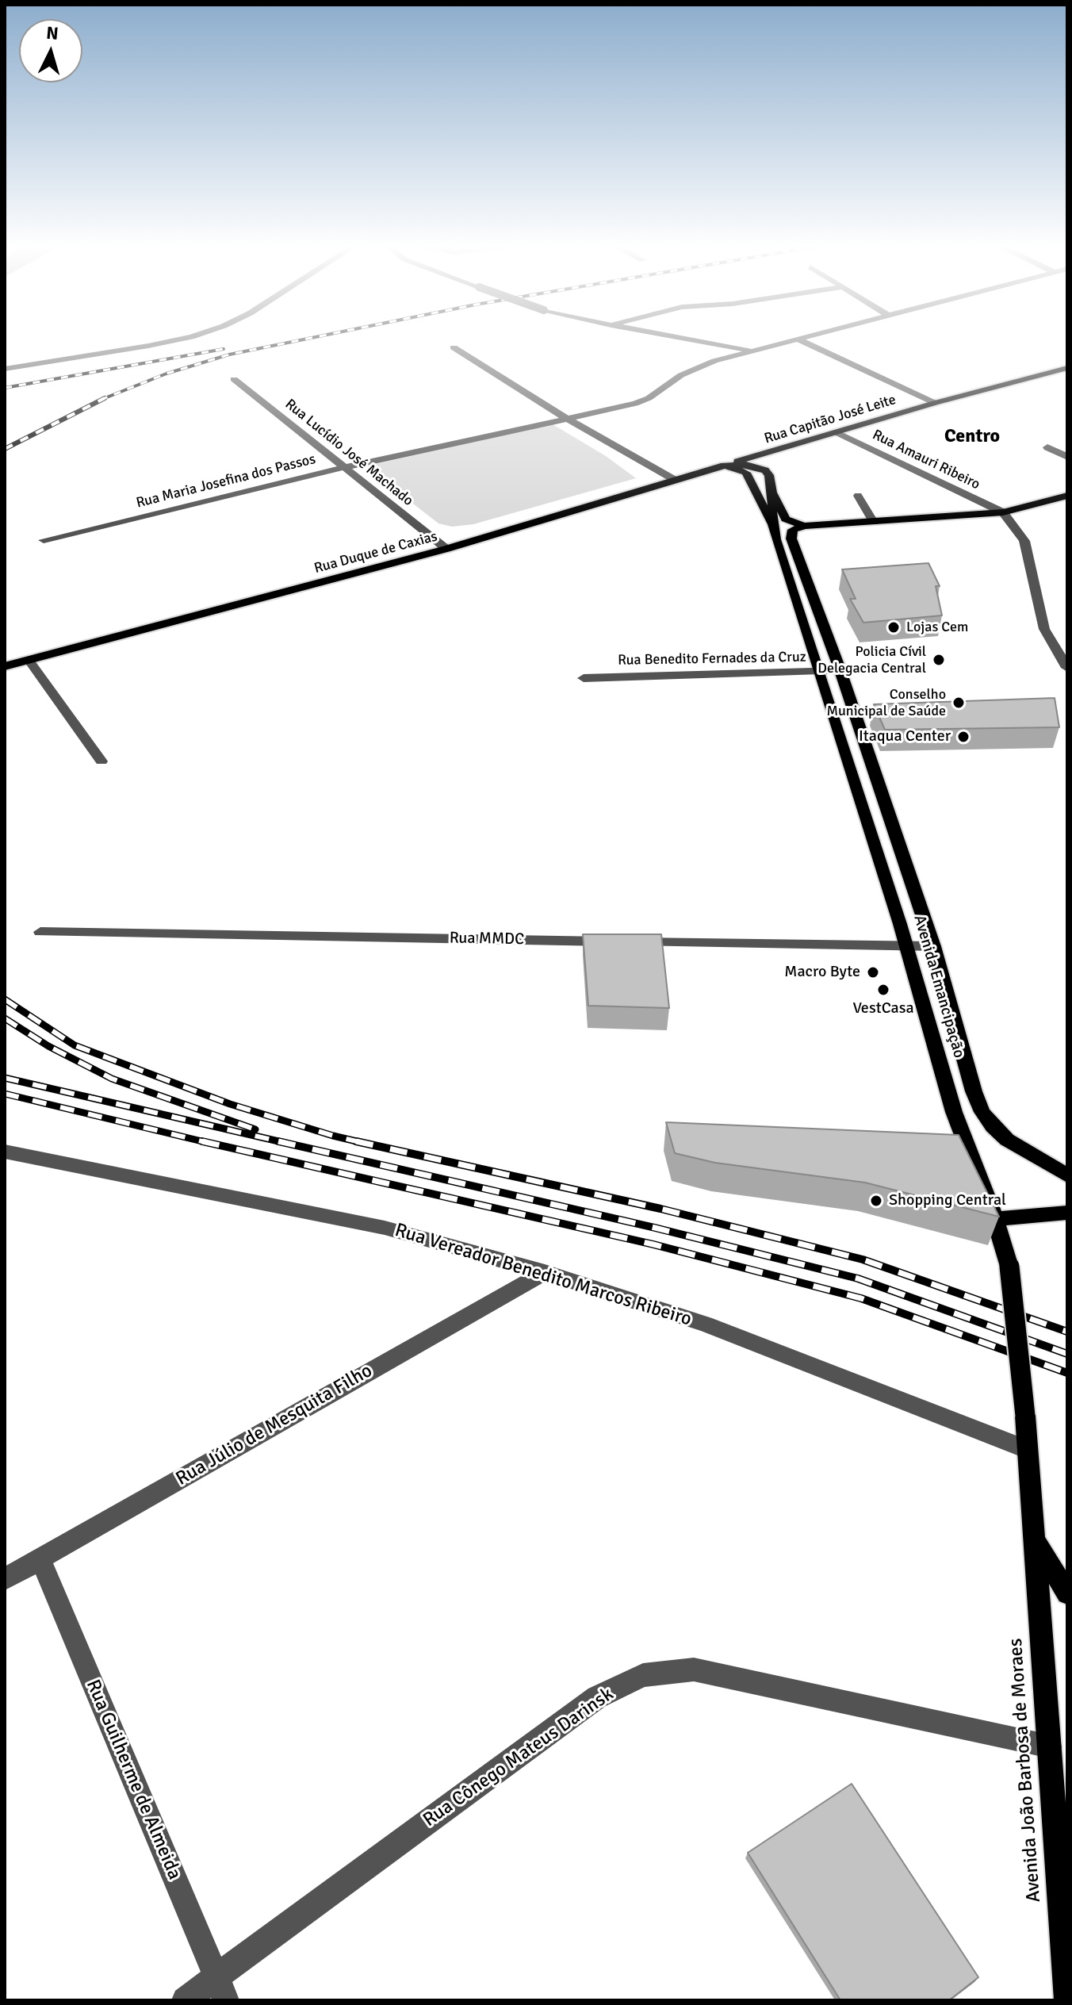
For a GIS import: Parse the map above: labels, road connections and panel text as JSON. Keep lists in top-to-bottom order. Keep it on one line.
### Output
{"streets":{"main road":["Rua Capitão José Leite","Rua Duque de Caxias","Avenida Emancipação","Avenida João Barbosa de Moraes"],"street":["Rua Lucídio José Machado","Rua Amauri Ribeiro","Rua Maria Josefina dos Passos","Rua Benedito Fernades da Cruz","Rua MMDC","Rua Vereador Benedito Marcos Ribeiro","Rua Júlio de Mesquita Filho","Rua Cônego Mateus Darinsk","Rua Guilherme de Almeida"]},"crossings":[["Rua Capitão José Leite","Rua Amauri Ribeiro"],["Rua Capitão José Leite","Rua Duque de Caxias"],["Rua Lucídio José Machado","Rua Maria Josefina dos Passos"],["Rua Lucídio José Machado","Rua Duque de Caxias"],["Rua Benedito Fernades da Cruz","Avenida Emancipação"],["Rua MMDC","Avenida Emancipação"],["Avenida Emancipação","Rua Vereador Benedito Marcos Ribeiro"],["Avenida Emancipação","Avenida João Barbosa de Moraes"],["Rua Vereador Benedito Marcos Ribeiro","Rua Júlio de Mesquita Filho"],["Rua Júlio de Mesquita Filho","Rua Guilherme de Almeida"],["Rua Cônego Mateus Darinsk","Avenida João Barbosa de Moraes"],["Rua Cônego Mateus Darinsk","Rua Guilherme de Almeida"]],"districts":["Centro"],"places":["Lojas Cem","Policia Cívil Delegacia Central","Conselho Municipal de Saúde","Itaqua Center","Macro Byte","VestCasa","Shopping Central"],"north":"top"}
